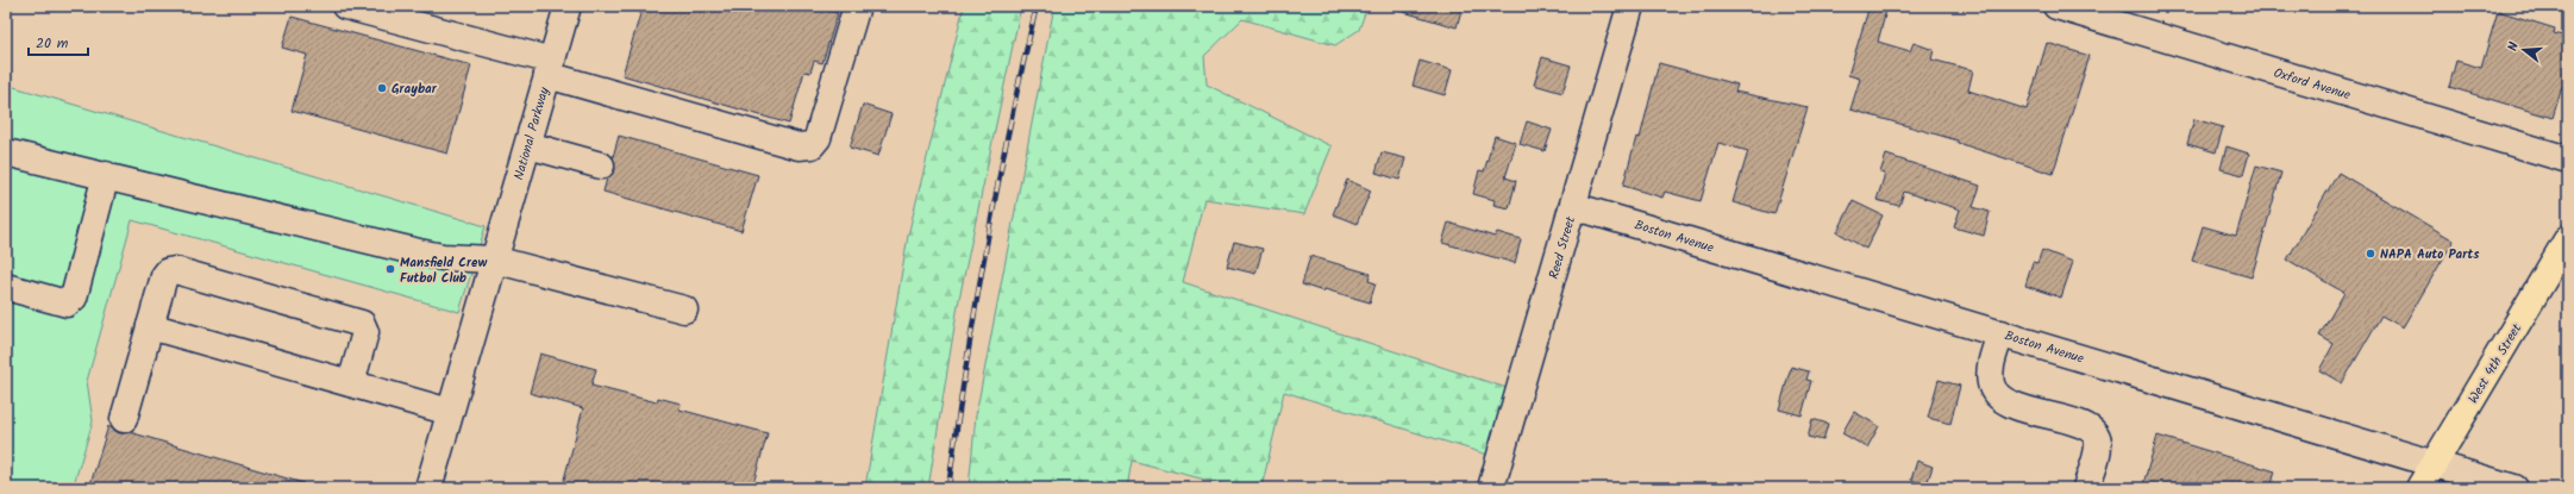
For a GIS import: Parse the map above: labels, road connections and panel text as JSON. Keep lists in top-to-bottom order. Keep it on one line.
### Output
{"streets":{"main road":["West 4th Street"],"street":["Oxford Avenue","National Parkway","Boston Avenue","Reed Street"]},"crossings":[["Boston Avenue","Reed Street"],["Boston Avenue","West 4th Street"]],"places":["Graybar","NAPA Auto Parts","Mansfield Crew Futbol Club"],"scale_bar":"20 m","north":"left"}
